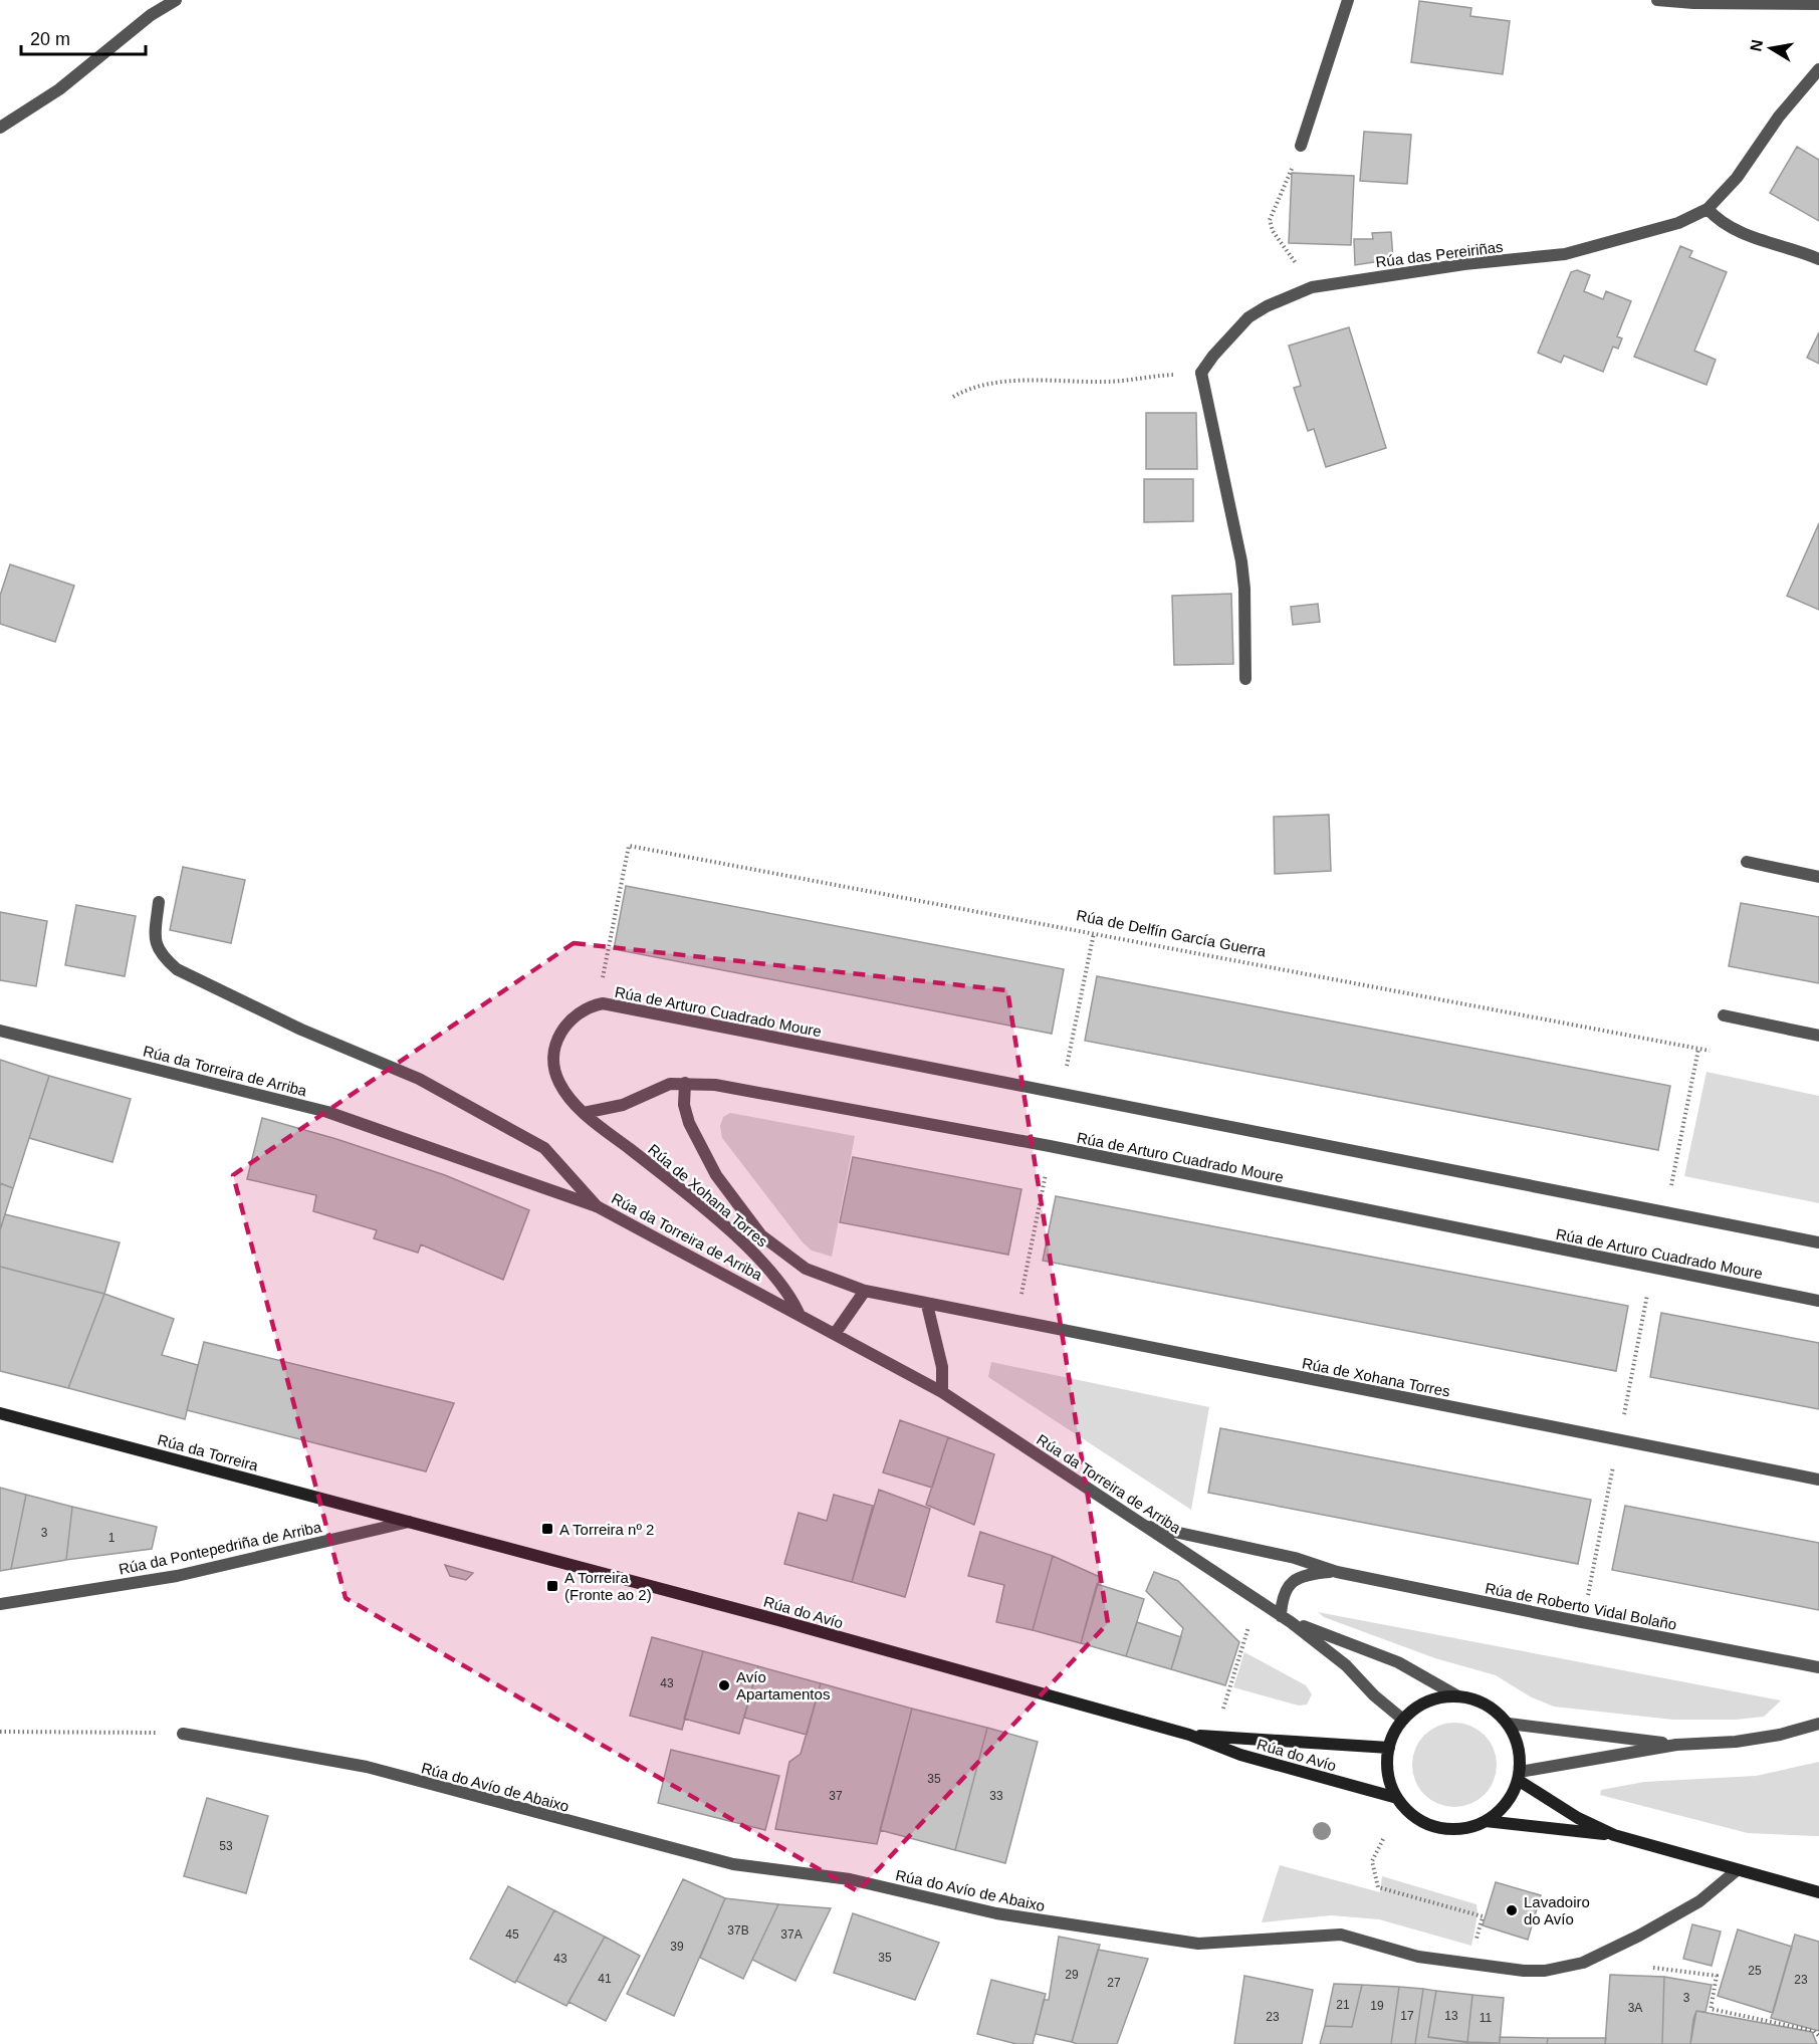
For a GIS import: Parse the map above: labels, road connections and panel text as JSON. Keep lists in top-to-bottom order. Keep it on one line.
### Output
{"streets":{"main road":["Rúa da Torreira","Rúa do Avío"],"street":["Rúa das Pereiriñas","Rúa de Arturo Cuadrado Moure","Rúa da Torreira de Arriba","Rúa de Xohana Torres","Rúa da Pontepedriña de Arriba","Rúa de Roberto Vidal Bolaño","Rúa do Avío de Abaixo"],"path":["Rúa de Delfín García Guerra"]},"crossings":[["Rúa de Arturo Cuadrado Moure","Rúa de Xohana Torres"],["Rúa da Torreira de Arriba","Rúa de Xohana Torres"],["Rúa da Torreira de Arriba","Rúa de Roberto Vidal Bolaño"],["Rúa da Torreira de Arriba","Rúa do Avío"],["Rúa da Torreira","Rúa da Pontepedriña de Arriba"],["Rúa da Torreira","Rúa do Avío"],["Rúa da Pontepedriña de Arriba","Rúa do Avío"]],"places":{"transit":["A Torreira nº 2","A Torreira (Fronte ao 2)"],"other":["Avío Apartamentos","Lavadoiro do Avío"]},"house_numbers":["3","1","43","35","37","33","53","37B","45","37A","39","35","43","25","29","41","23","27","3","21","19","3A","17","13","23","11"],"scale_bar":"20 m","north":"left"}
